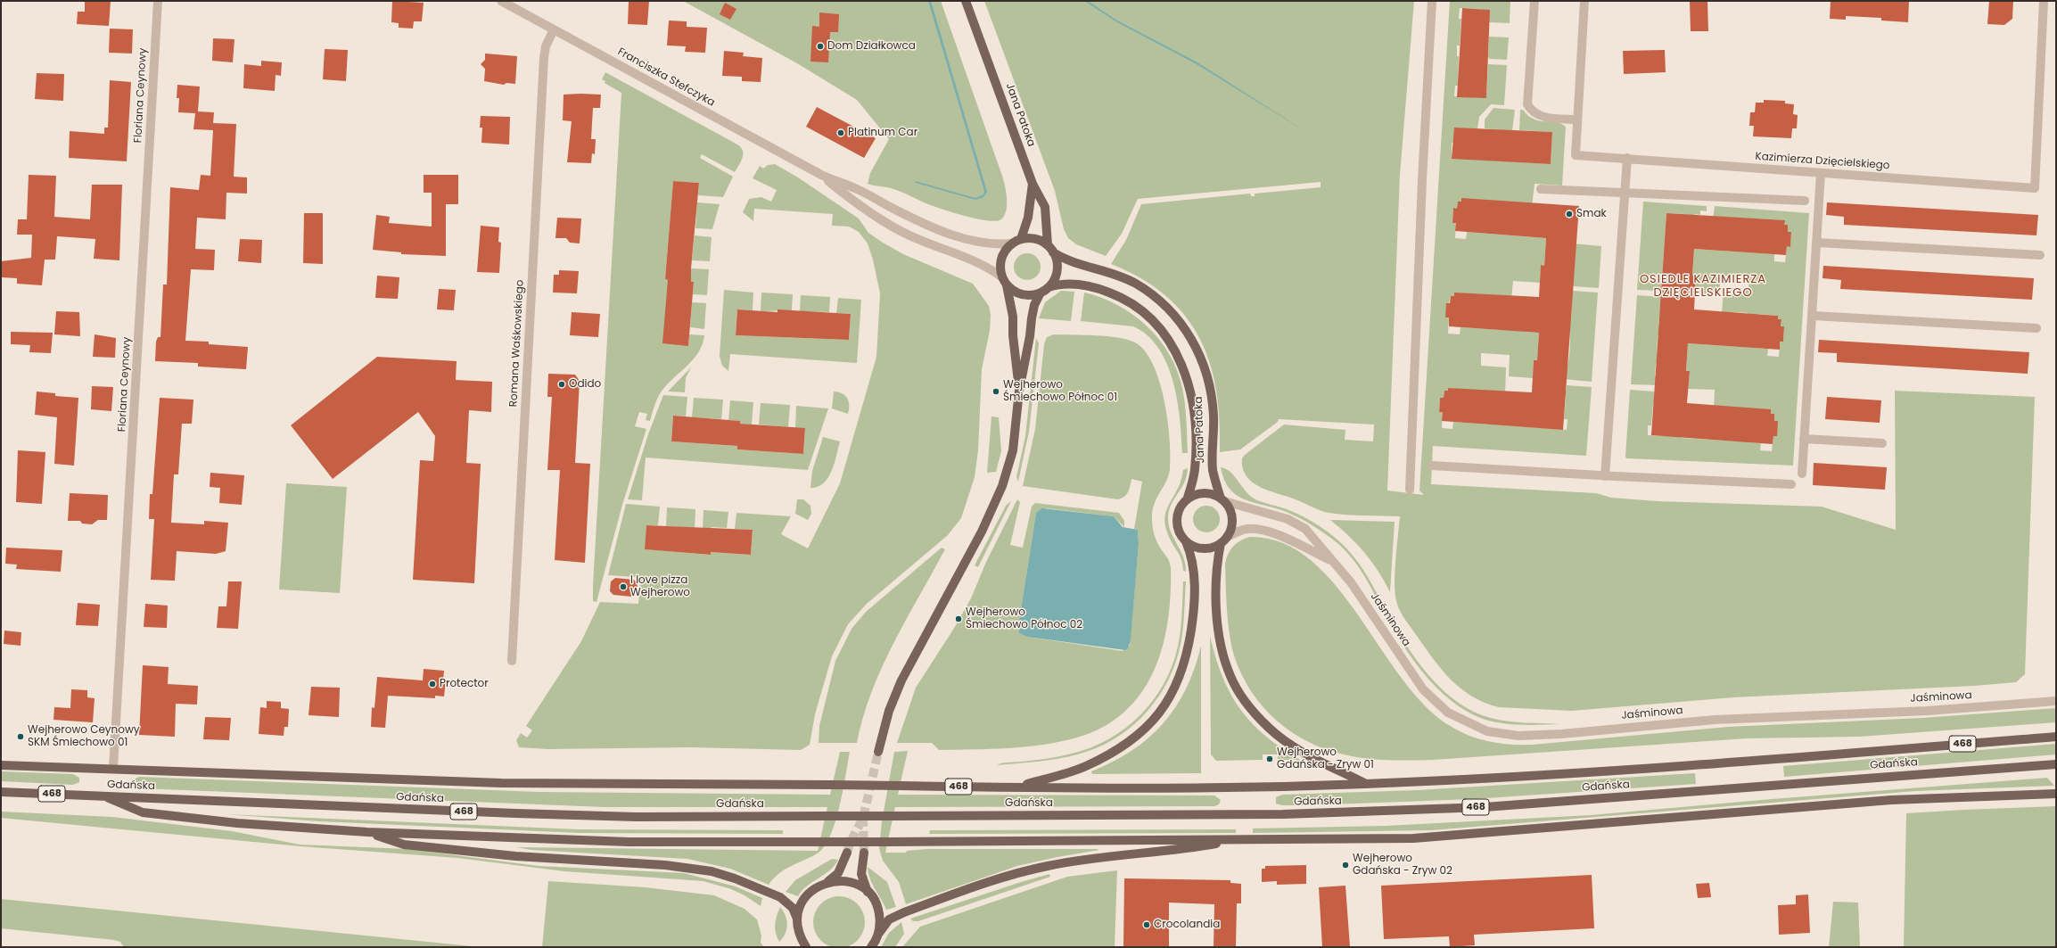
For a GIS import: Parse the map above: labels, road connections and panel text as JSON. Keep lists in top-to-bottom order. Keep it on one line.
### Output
{"streets":{"main road":["Jana Patoka","468","Gdańska"],"street":["Franciszka Stefczyka","Floriana Ceynowy","Kazimierza Dzięcielskiego","Romana Waśkowskiego","Jaśminowa"]},"crossings":[["Franciszka Stefczyka","Jana Patoka"],["Franciszka Stefczyka","Romana Waśkowskiego"],["Floriana Ceynowy","Gdańska"],["Jana Patoka","Jaśminowa"]],"districts":["OSIEDLE KAZIMIERZA DZIĘCIELSKIEGO"],"places":["Dom Działkowca","Platinum Car","Smak","Odido","Wejherowo Śmiechowo Północ 01","I love pizza Wejherowo","Wejherowo Śmiechowo Północ 02","Protector","Wejherowo Ceynowy SKM Śmiechowo 01","Wejherowo Gdańska - Zryw 01","Wejherowo Gdańska - Zryw 02","Crocolandia"]}
